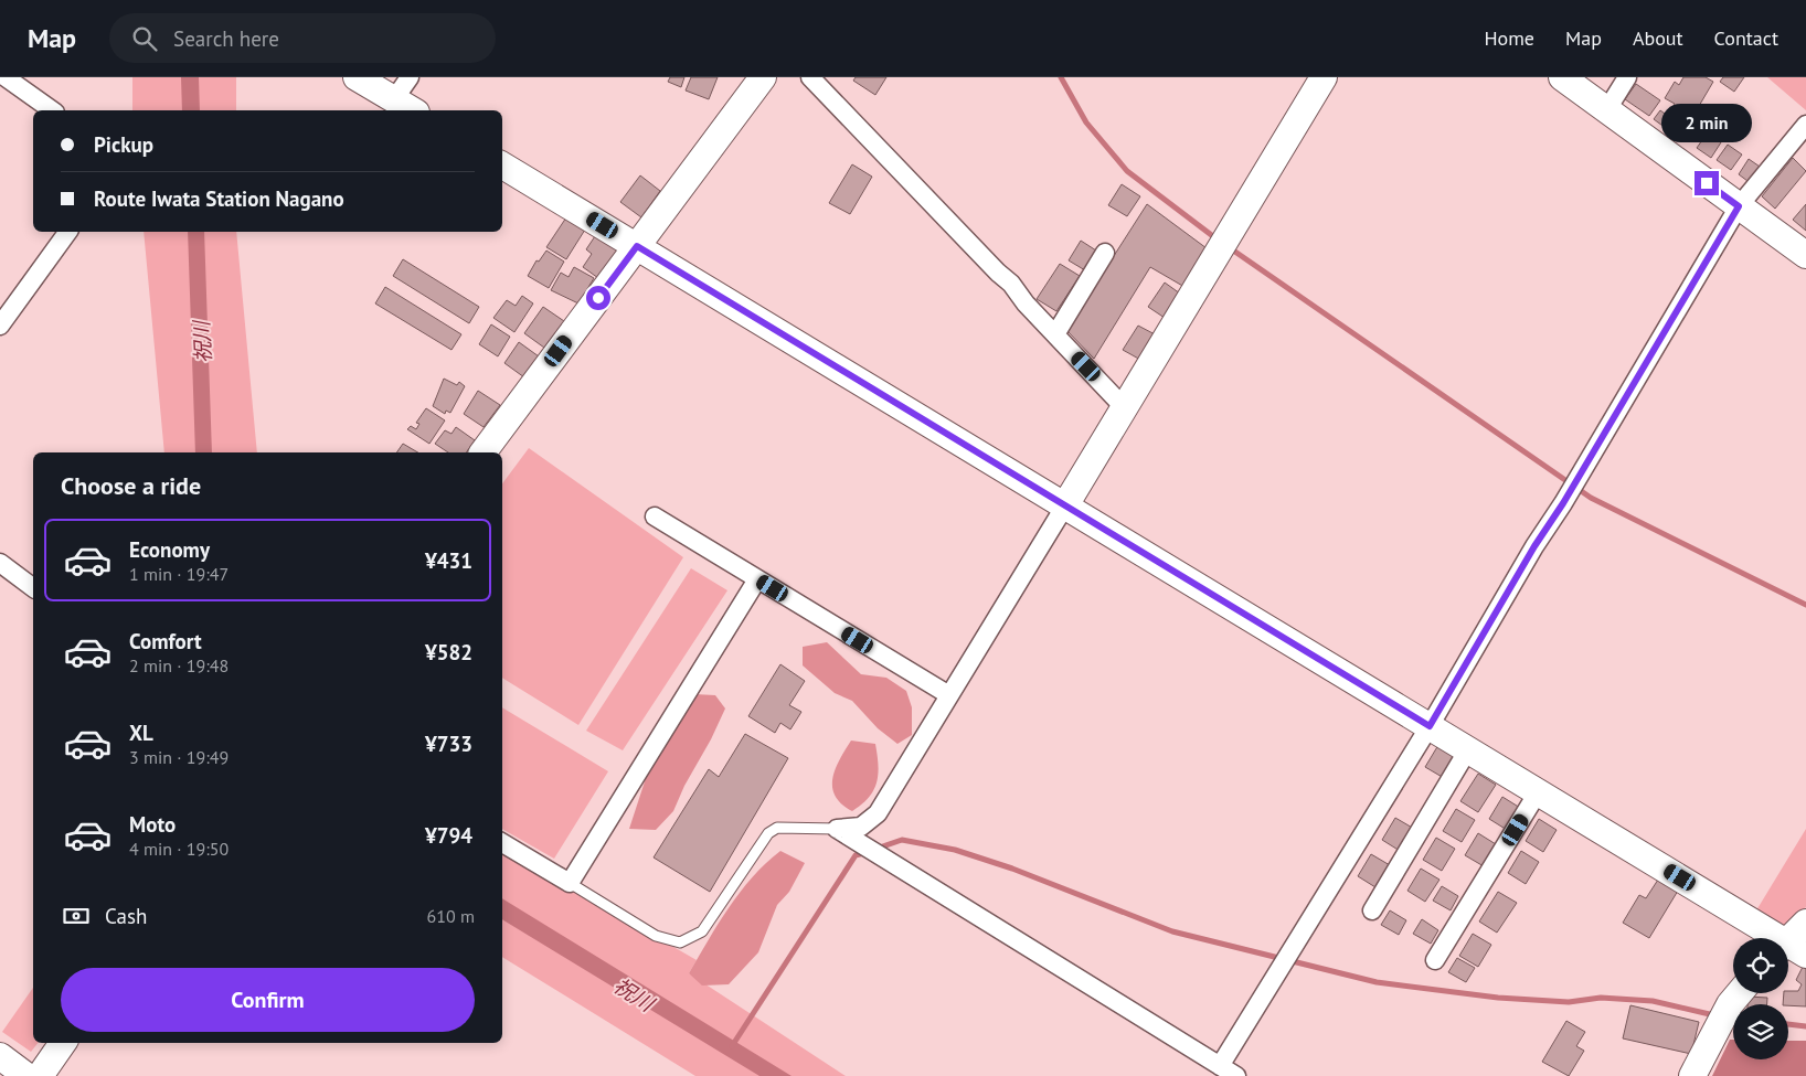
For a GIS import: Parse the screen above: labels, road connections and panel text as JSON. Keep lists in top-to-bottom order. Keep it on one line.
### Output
{"water":["祝川"],"page":{"header":"Map","search":"Search here","nav":["Home","Map","About","Contact"],"bubble":"2 min","banner":["Pickup","Route Iwata Station Nagano"],"heading":"Choose a ride","list":[{"name":"Economy","note":"1 min · 19:47","value":"¥431"},{"name":"Comfort","note":"2 min · 19:48","value":"¥582"},{"name":"XL","note":"3 min · 19:49","value":"¥733"},{"name":"Moto","note":"4 min · 19:50","value":"¥794"}],"pay":["Cash","610 m"],"buttons":"Confirm"}}
